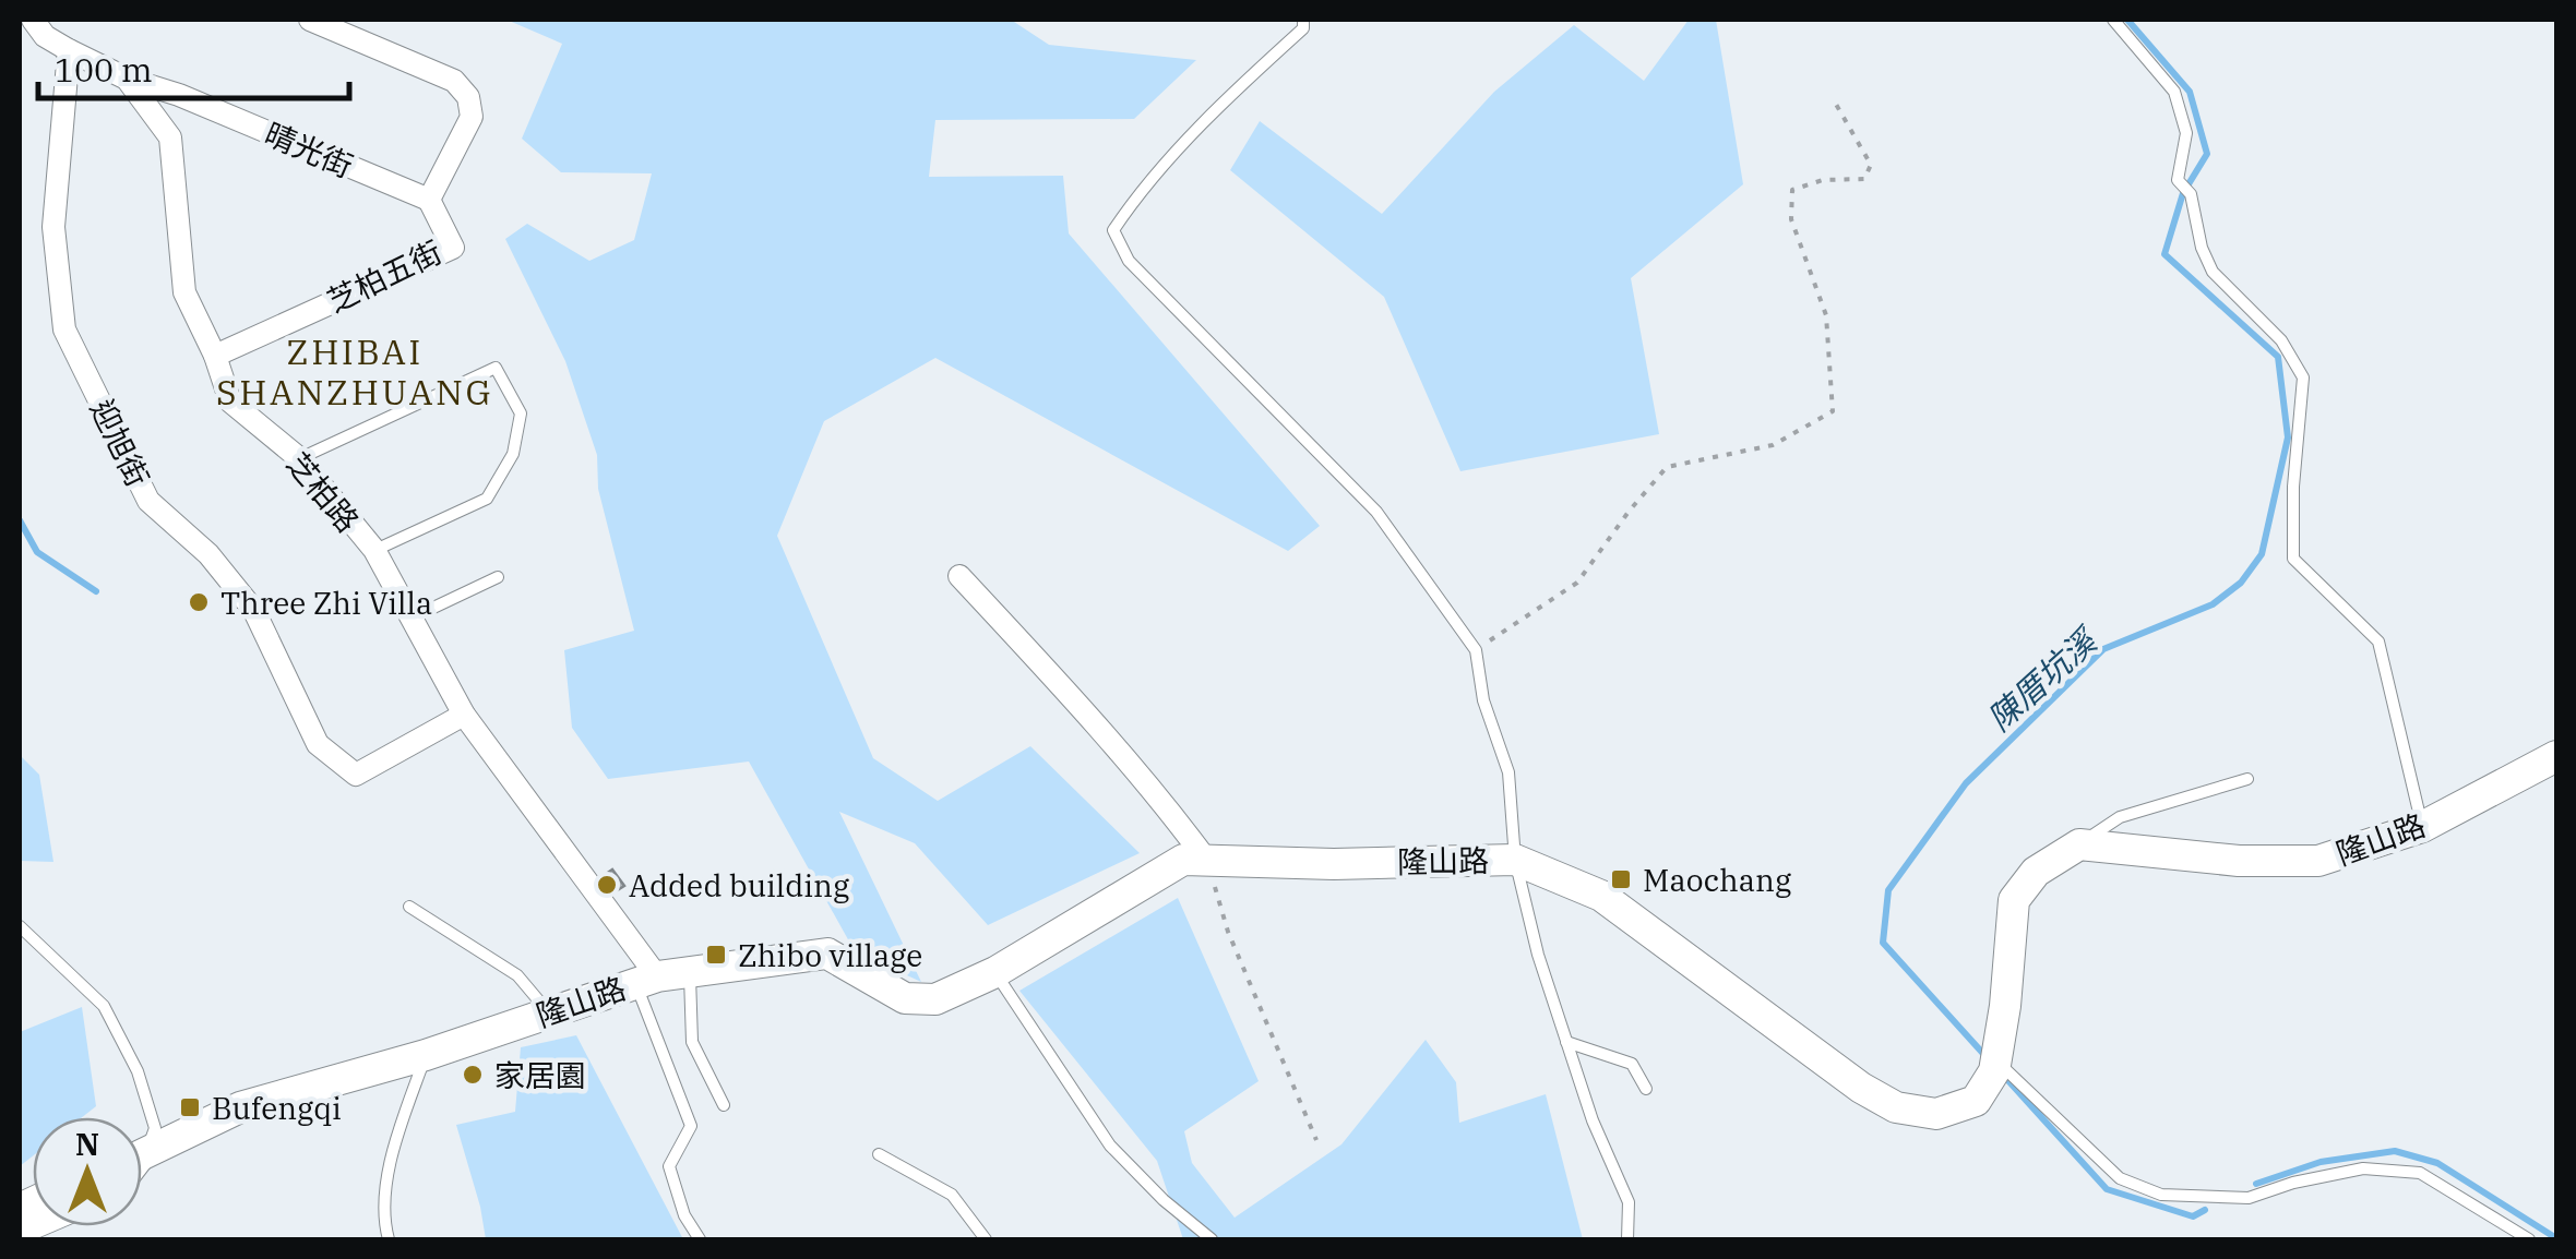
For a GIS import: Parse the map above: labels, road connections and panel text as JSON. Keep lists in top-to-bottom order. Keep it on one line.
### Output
{"streets":{"street":["晴光街","芝柏五街","迎旭街","芝柏路","隆山路"]},"crossings":[["晴光街","芝柏五街"],["晴光街","芝柏路"],["芝柏五街","芝柏路"],["迎旭街","芝柏路"],["芝柏路","隆山路"]],"districts":["ZHIBAI SHANZHUANG"],"water":["陳厝坑溪"],"places":{"other":["Three Zhi Villa","Added building","家居園"],"transit":["Maochang","Zhibo village","Bufengqi"]},"scale_bar":"100 m","north":"top"}
